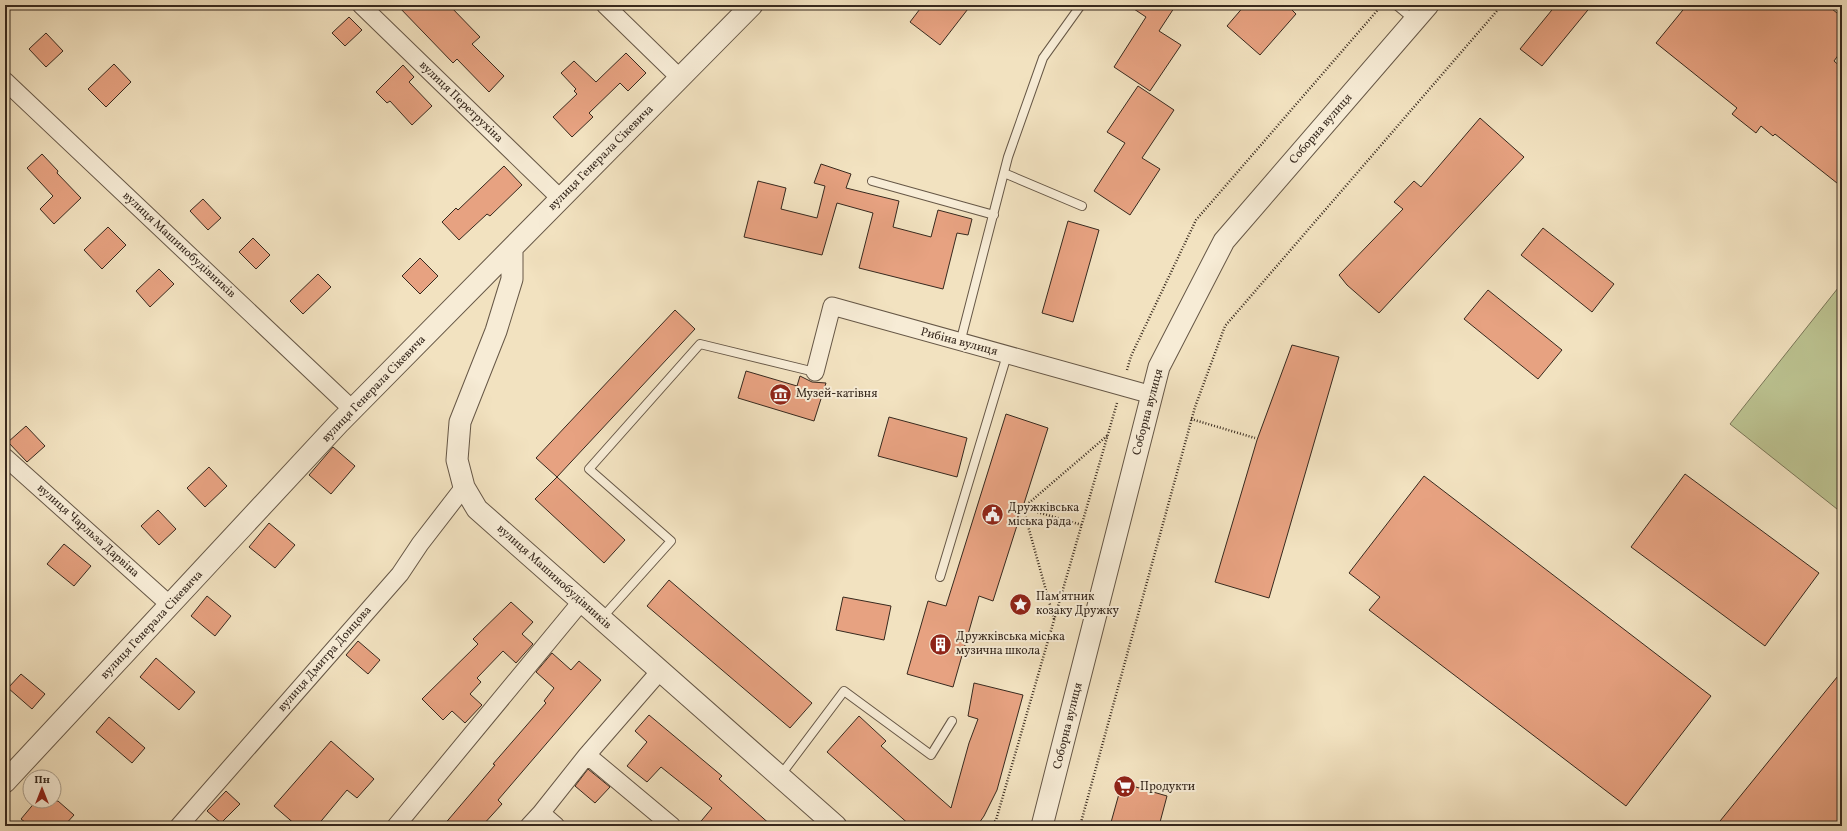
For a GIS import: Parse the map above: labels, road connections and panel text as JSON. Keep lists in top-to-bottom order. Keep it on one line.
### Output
{"streets":{"street":["вулиця Перетрухіна","Соборна вулиця","вулиця Генерала Сікевича","вулиця Машинобудівників","Рибіна вулиця","вулиця Чарльза Дарвіна","вулиця Дмитра Донцова"]},"crossings":[["вулиця Перетрухіна","вулиця Генерала Сікевича"],["Соборна вулиця","Рибіна вулиця"],["вулиця Генерала Сікевича","вулиця Машинобудівників"],["вулиця Генерала Сікевича","вулиця Чарльза Дарвіна"],["вулиця Машинобудівників","вулиця Дмитра Донцова"]],"places":{"museum":["Музей-катівня"],"public building":["Дружківська міська рада"],"place":["Пам'ятник козаку Дружку"],"building":["Дружківська міська музична школа"],"supermarket":["Продукти"]},"north":"top"}
